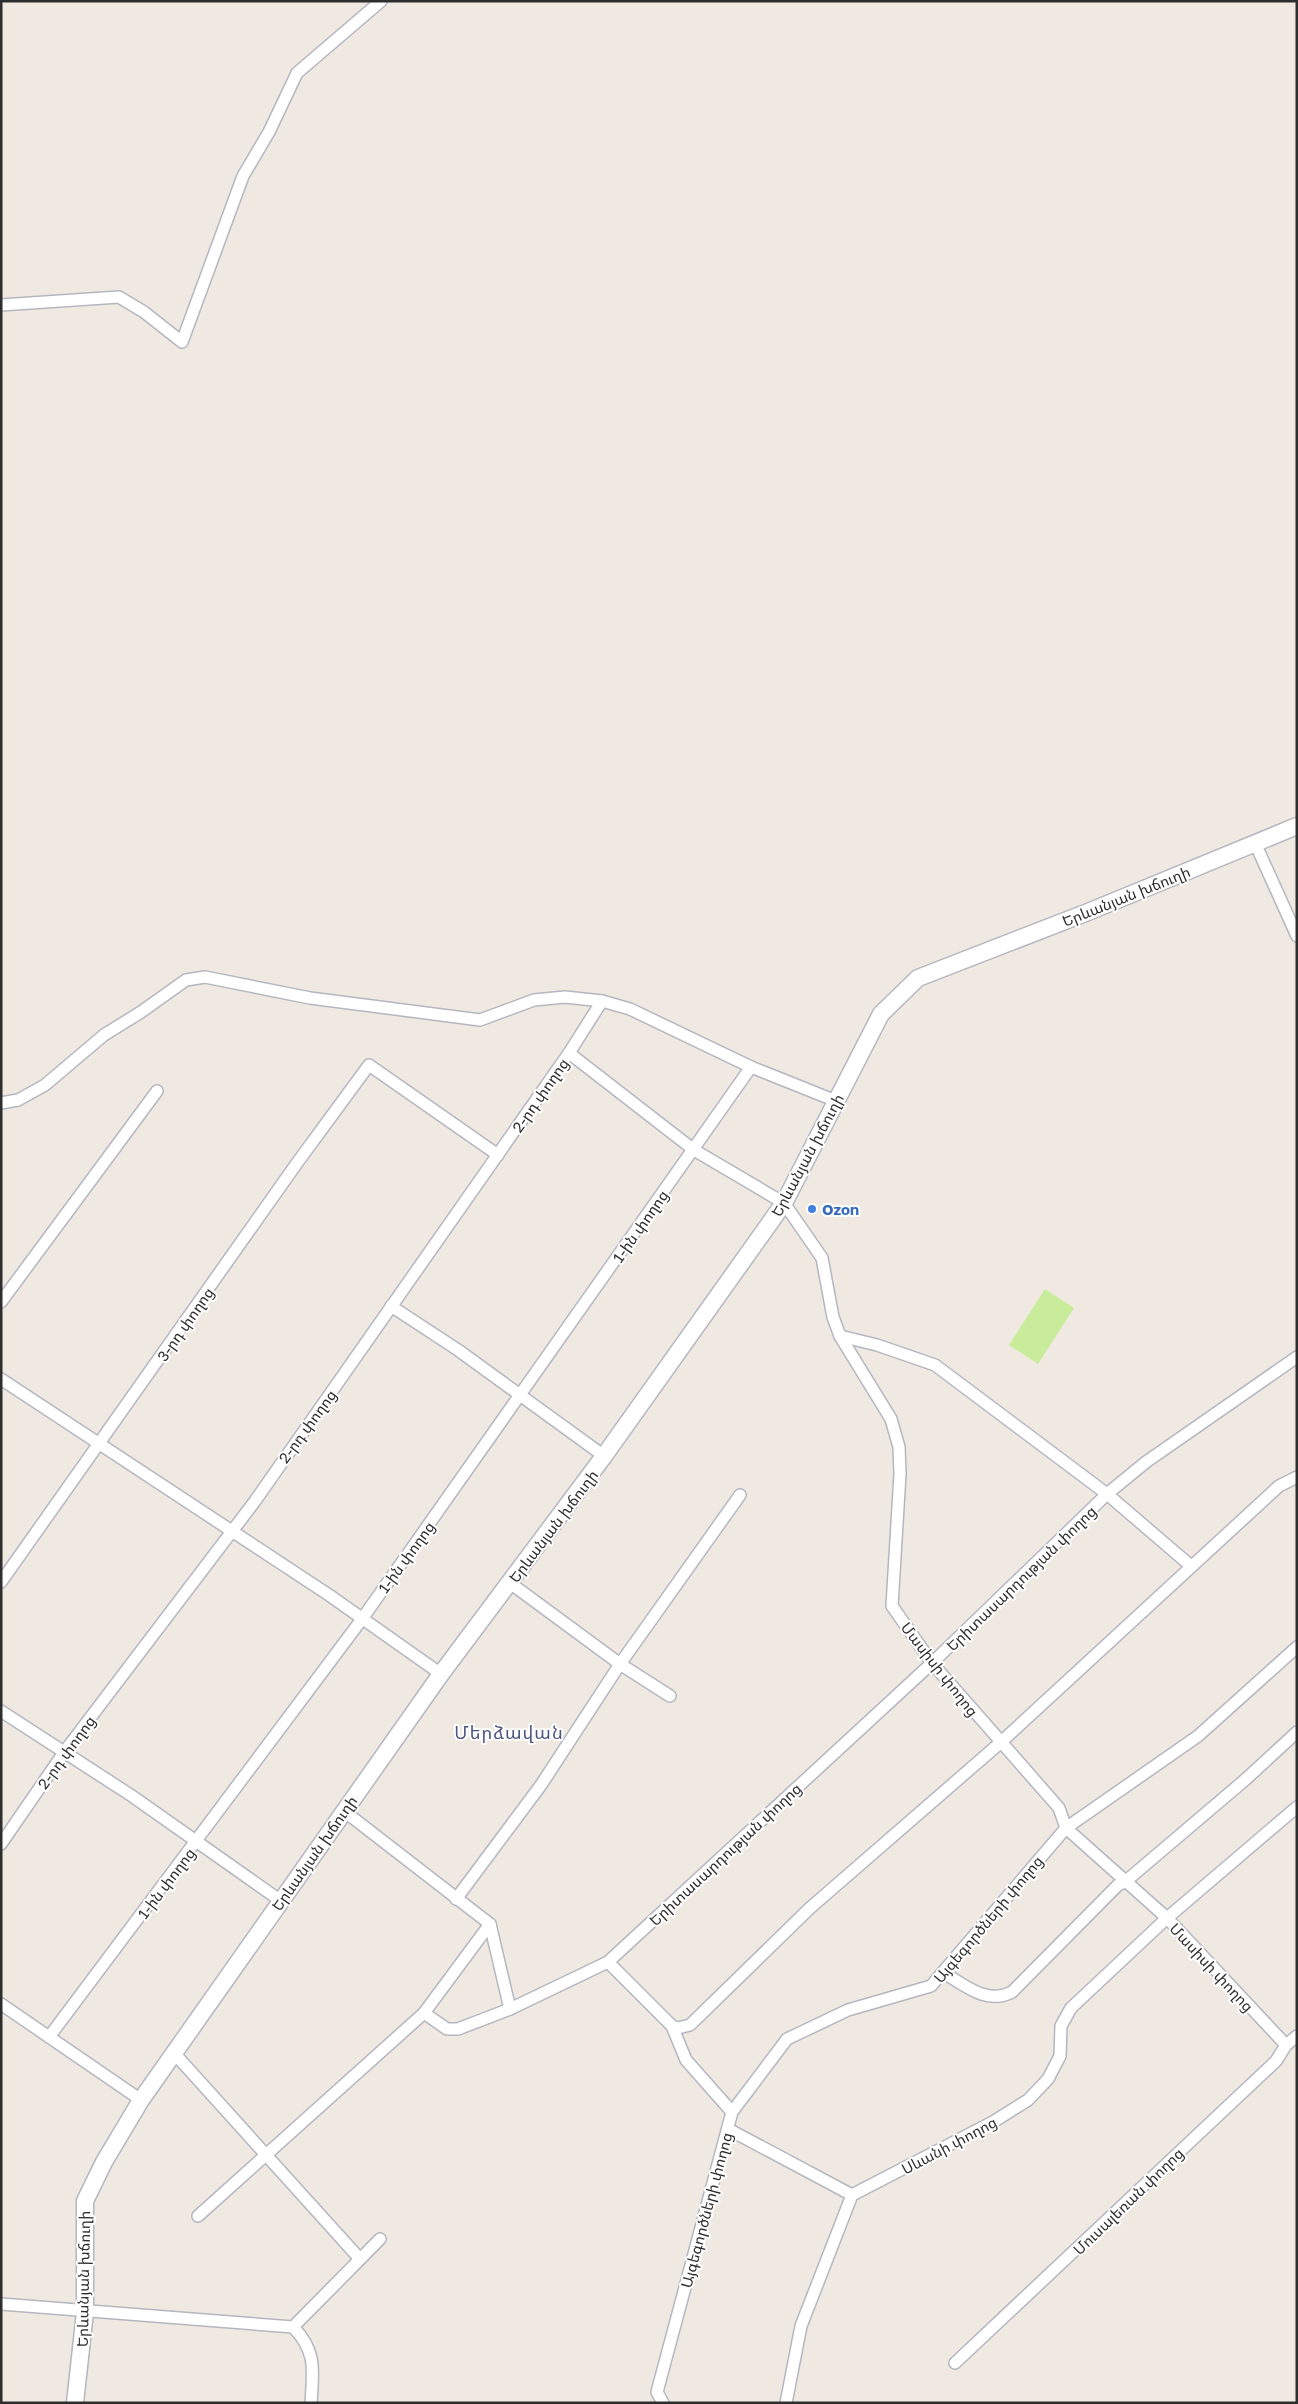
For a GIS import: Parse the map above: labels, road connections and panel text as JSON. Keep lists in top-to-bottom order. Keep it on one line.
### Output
{"streets":{"main road":["Երևանյան խճուղի"],"street":["2-րդ փողոց","1-ին փողոց","3-րդ փողոց","Երիտասարդության փողոց","Մասիսի փողոց","Այգեգործների փողոց","Սևանի փողոց","Մուսալեռան փողոց"]},"crossings":[["Երևանյան խճուղի","Մասիսի փողոց"],["2-րդ փողոց","3-րդ փողոց"],["Երիտասարդության փողոց","Մասիսի փողոց"],["Մասիսի փողոց","Այգեգործների փողոց"],["Մասիսի փողոց","Սևանի փողոց"],["Մասիսի փողոց","Մուսալեռան փողոց"]],"districts":["Մերձավան"],"places":["Ozon"]}
